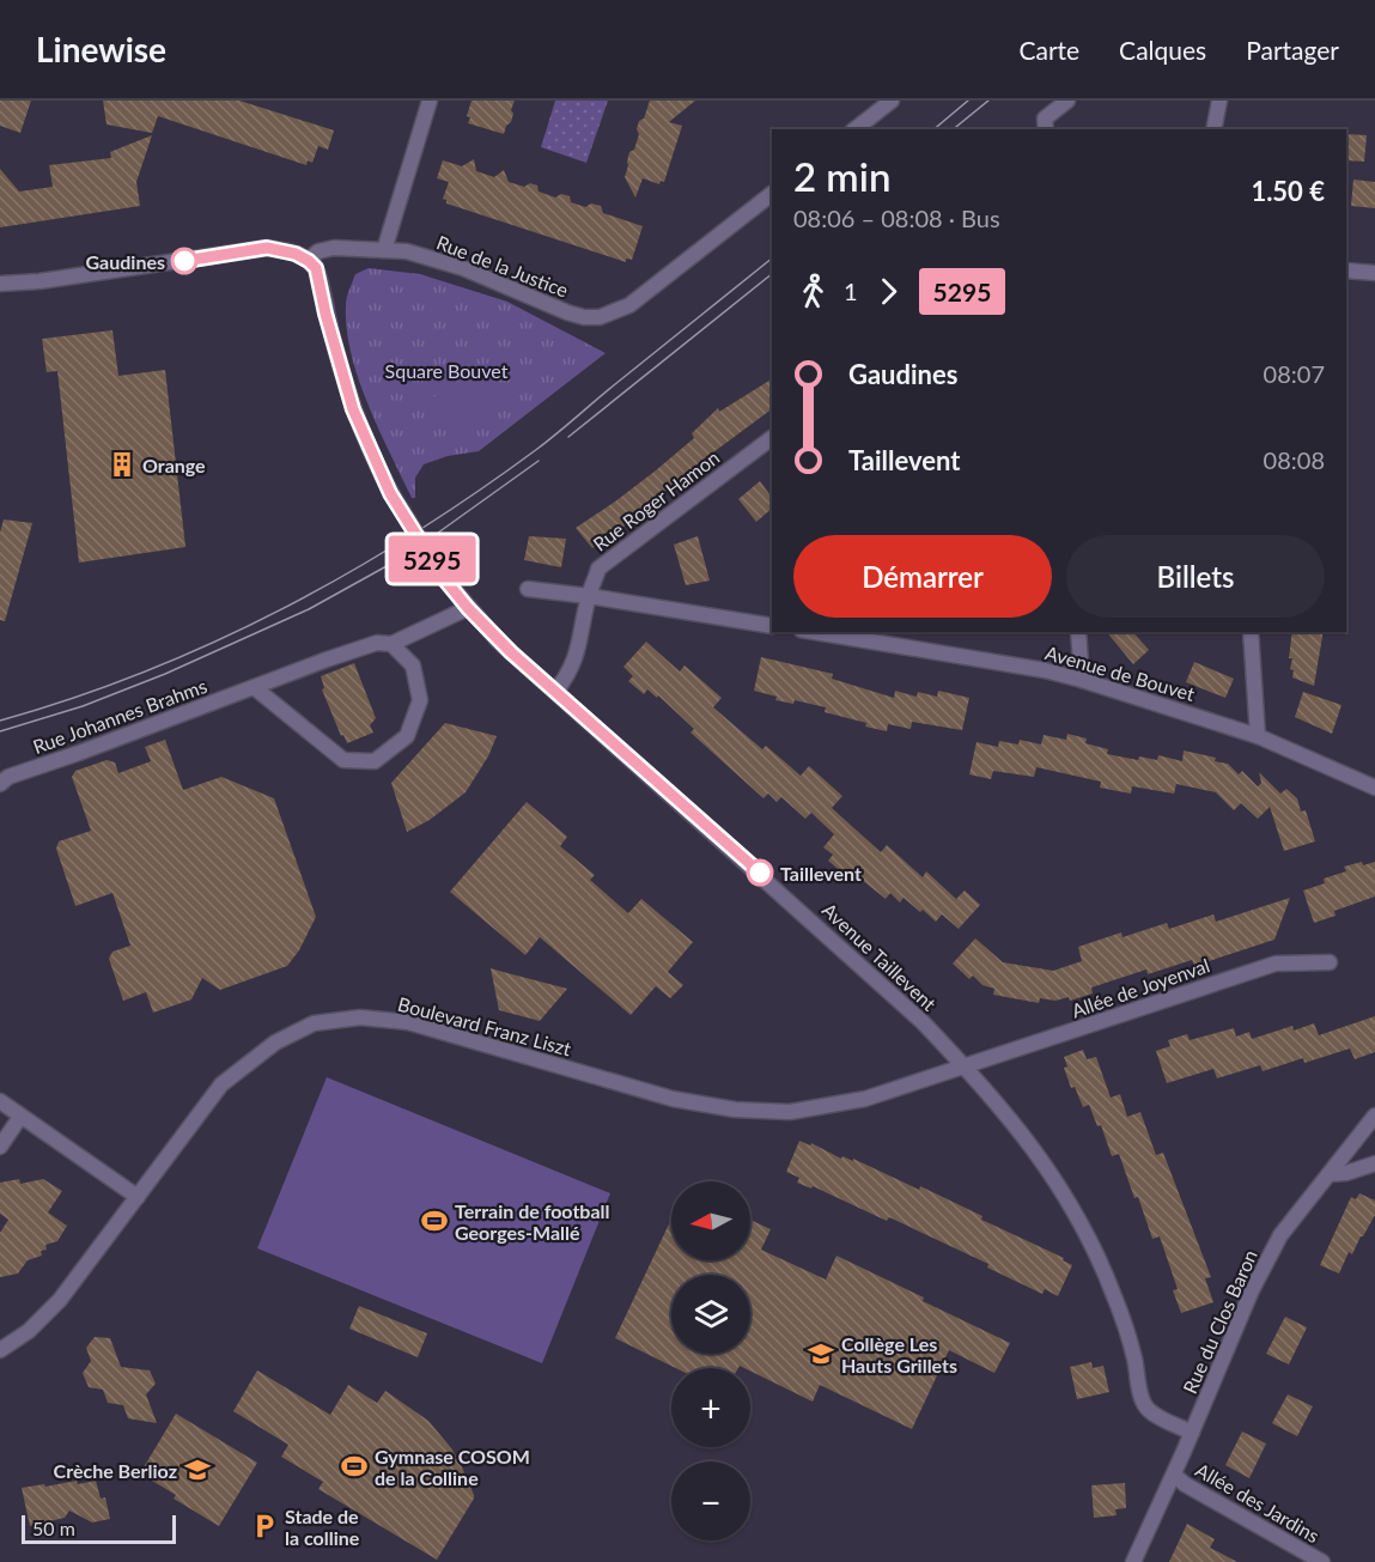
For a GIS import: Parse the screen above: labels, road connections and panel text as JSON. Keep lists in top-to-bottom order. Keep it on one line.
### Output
{"streets":{"street":["Rue de la Justice","Rue Roger Hamon","Avenue de Bouvet","Rue Johannes Brahms","Avenue Taillevent","Allée de Joyenval","Boulevard Franz Liszt","Rue du Clos Baron","Allée des Jardins"]},"crossings":[["Rue de la Justice","Avenue Taillevent"],["Rue Roger Hamon","Avenue Taillevent"],["Rue Johannes Brahms","Avenue Taillevent"],["Avenue Taillevent","Allée de Joyenval"],["Avenue Taillevent","Boulevard Franz Liszt"],["Avenue Taillevent","Rue du Clos Baron"],["Allée de Joyenval","Boulevard Franz Liszt"],["Rue du Clos Baron","Allée des Jardins"]],"parks":["Square Bouvet"],"places":{"other":["Gaudines","Taillevent"],"building":["Orange"],"sports":["Terrain de football Georges-Mallé","Gymnase COSOM de la Colline"],"school or university":["Collège Les Hauts Grillets","Crèche Berlioz"],"parking":["Stade de la colline"]},"lines":["bus line 5295"],"scale_bar":"50 m","north":"left","page":{"header":"Linewise","nav":["Carte","Calques","Partager"],"on_map":"5295","heading":["2 min","08:06 – 08:08 · Bus","1.50 €"],"legs":["1","5295"],"list":[{"name":"Gaudines","value":"08:07"},{"name":"Taillevent","value":"08:08"}],"buttons":["Démarrer","Billets"],"map_buttons":["+","−"],"scale":"50 m"}}
